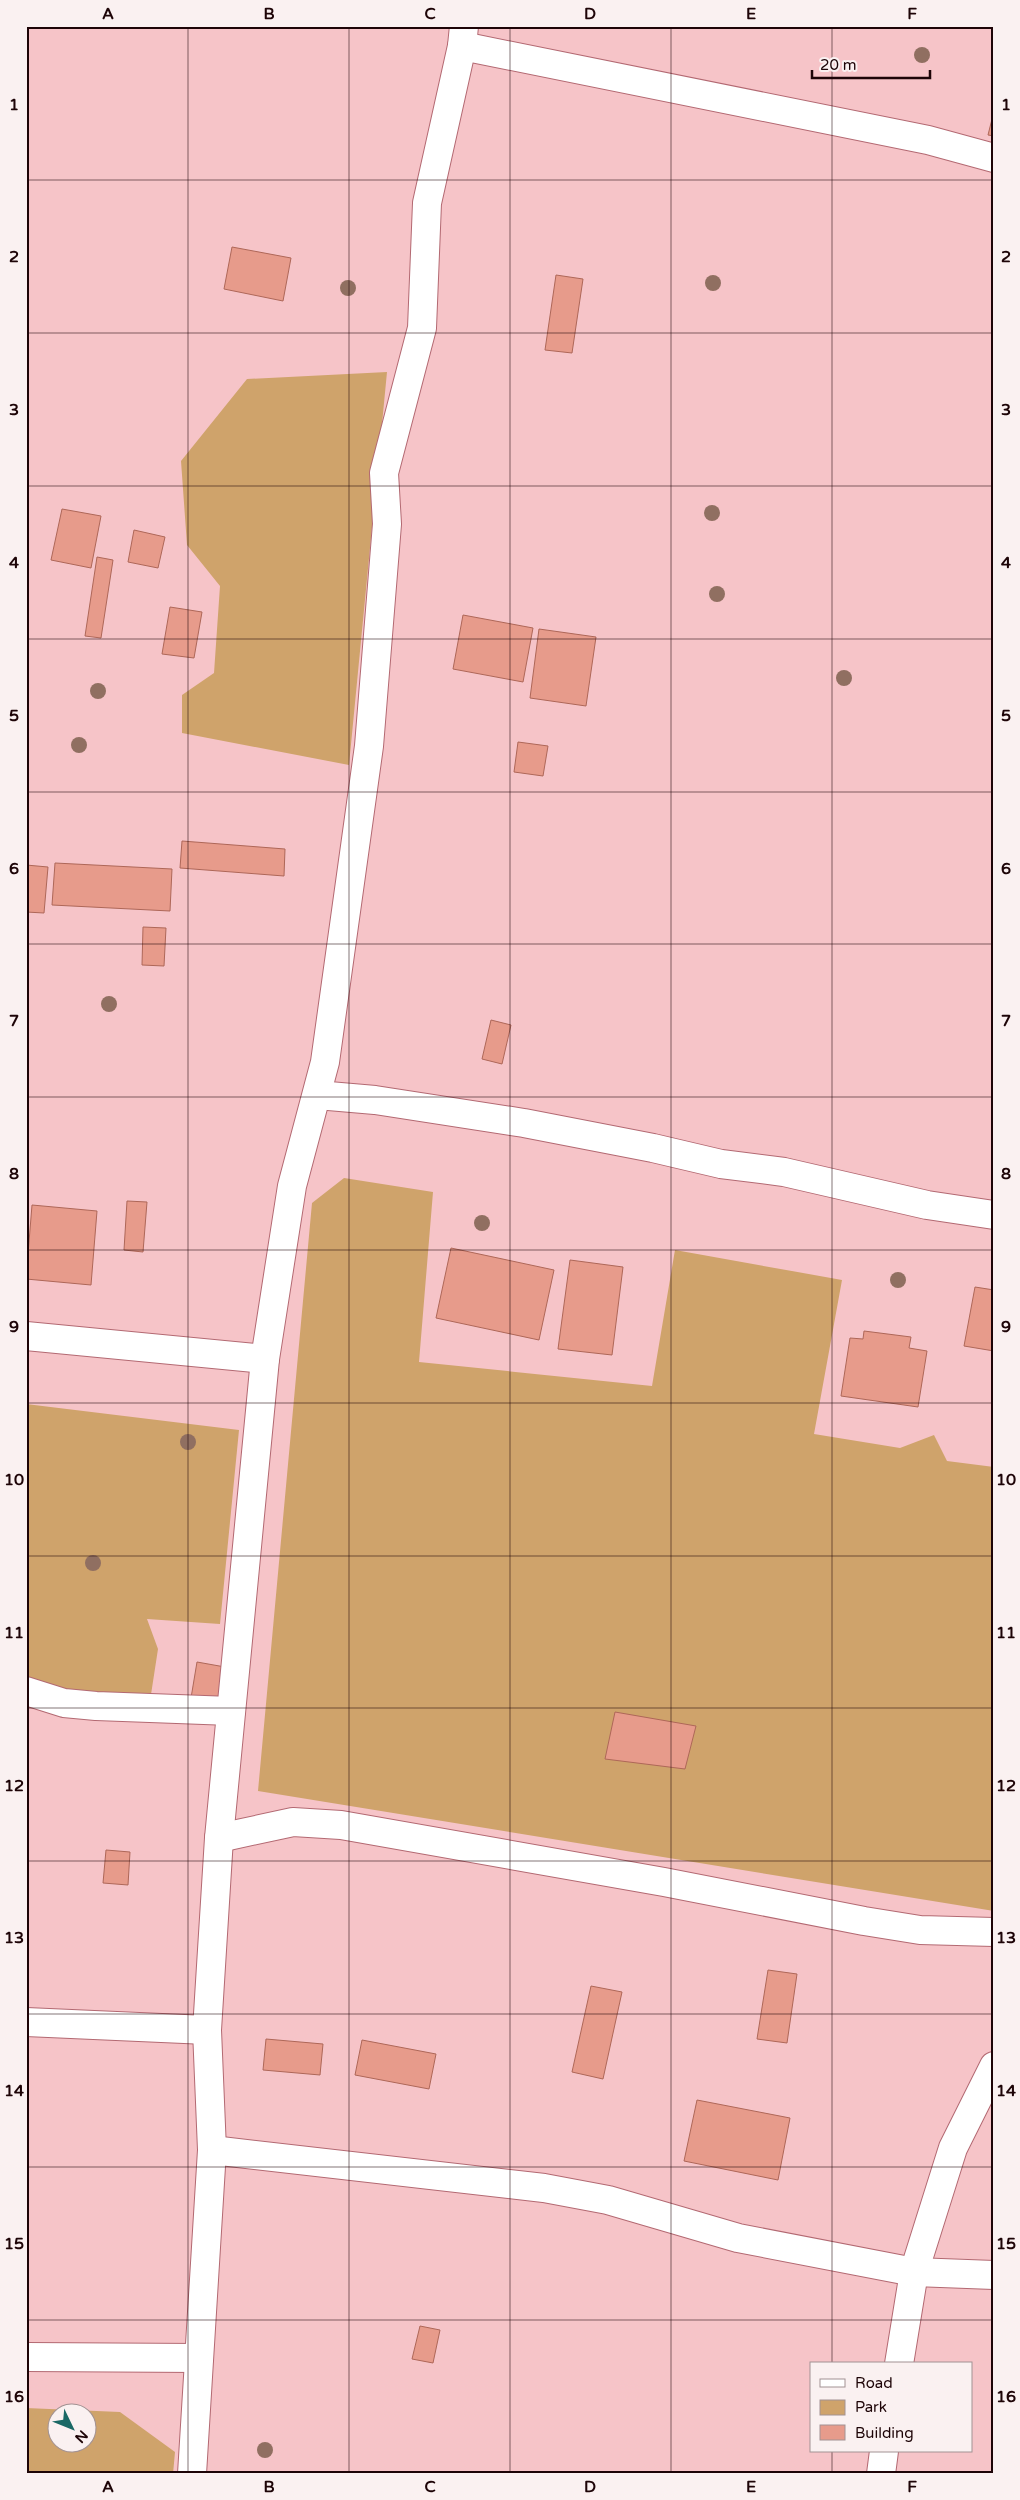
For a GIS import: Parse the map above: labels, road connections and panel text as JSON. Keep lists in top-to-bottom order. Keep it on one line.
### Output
{"legend":["Road","Park","Building"],"scale_bar":"20 m","north":"bottom right","grid":{"columns":["A","B","C","D","E","F"],"rows":["1","2","3","4","5","6","7","8","9","10","11","12","13","14","15","16"]}}
